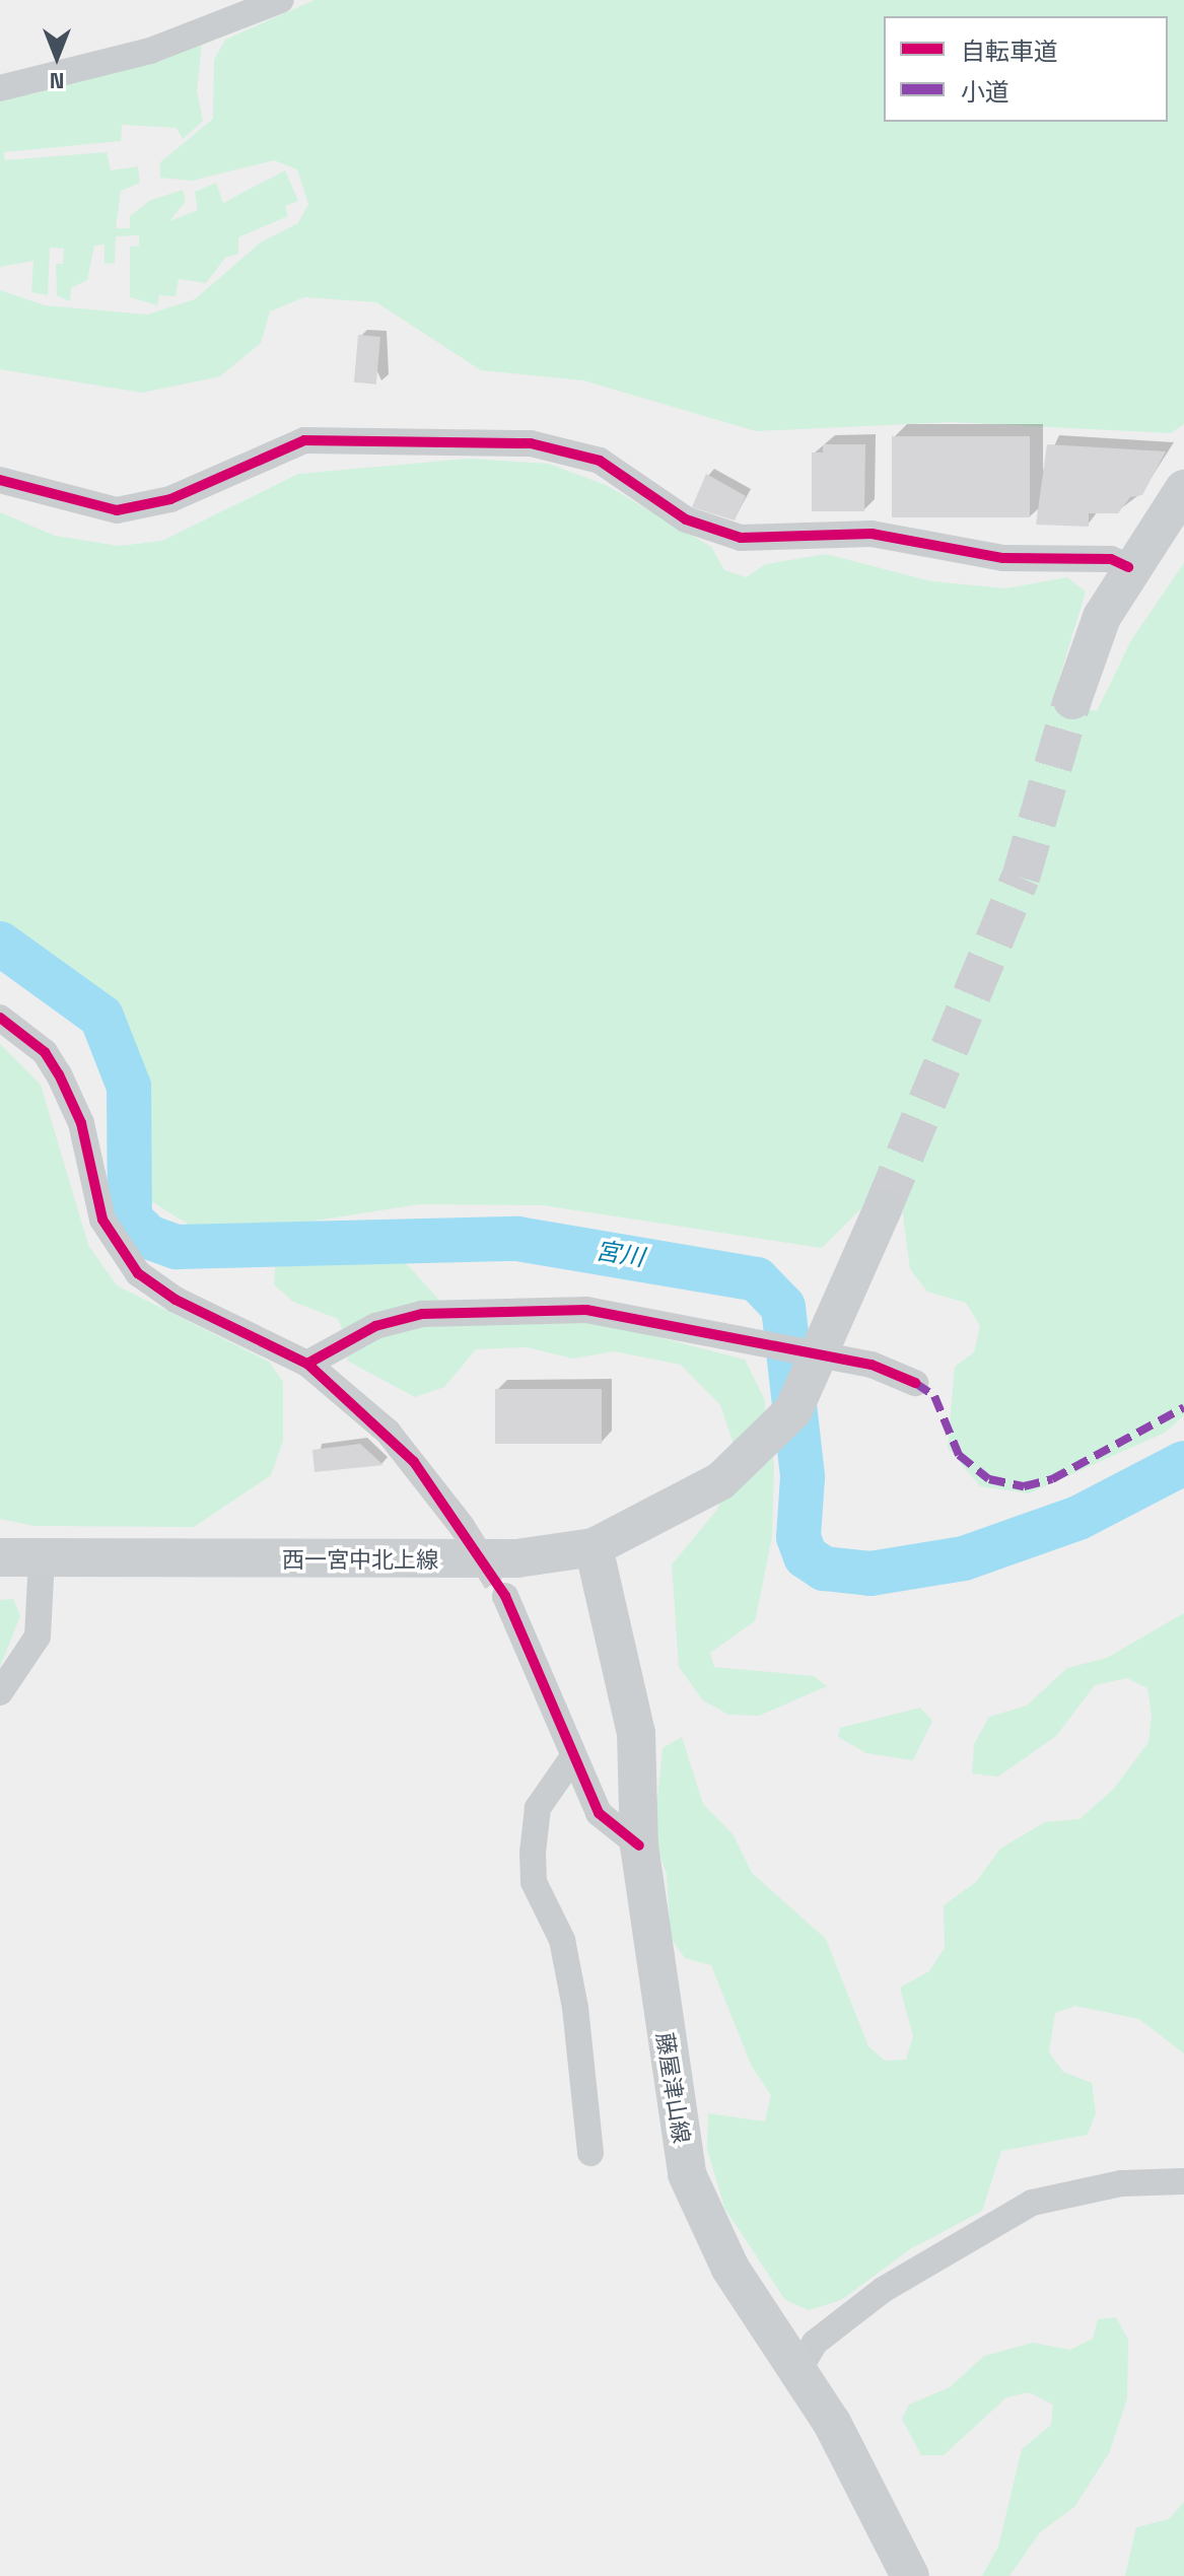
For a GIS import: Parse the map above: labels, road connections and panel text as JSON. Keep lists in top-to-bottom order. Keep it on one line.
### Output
{"streets":{"main road":["西一宮中北上線","藤屋津山線"]},"crossings":[["西一宮中北上線","藤屋津山線"]],"water":["宮川"],"legend":["自転車道","小道"],"north":"bottom"}
